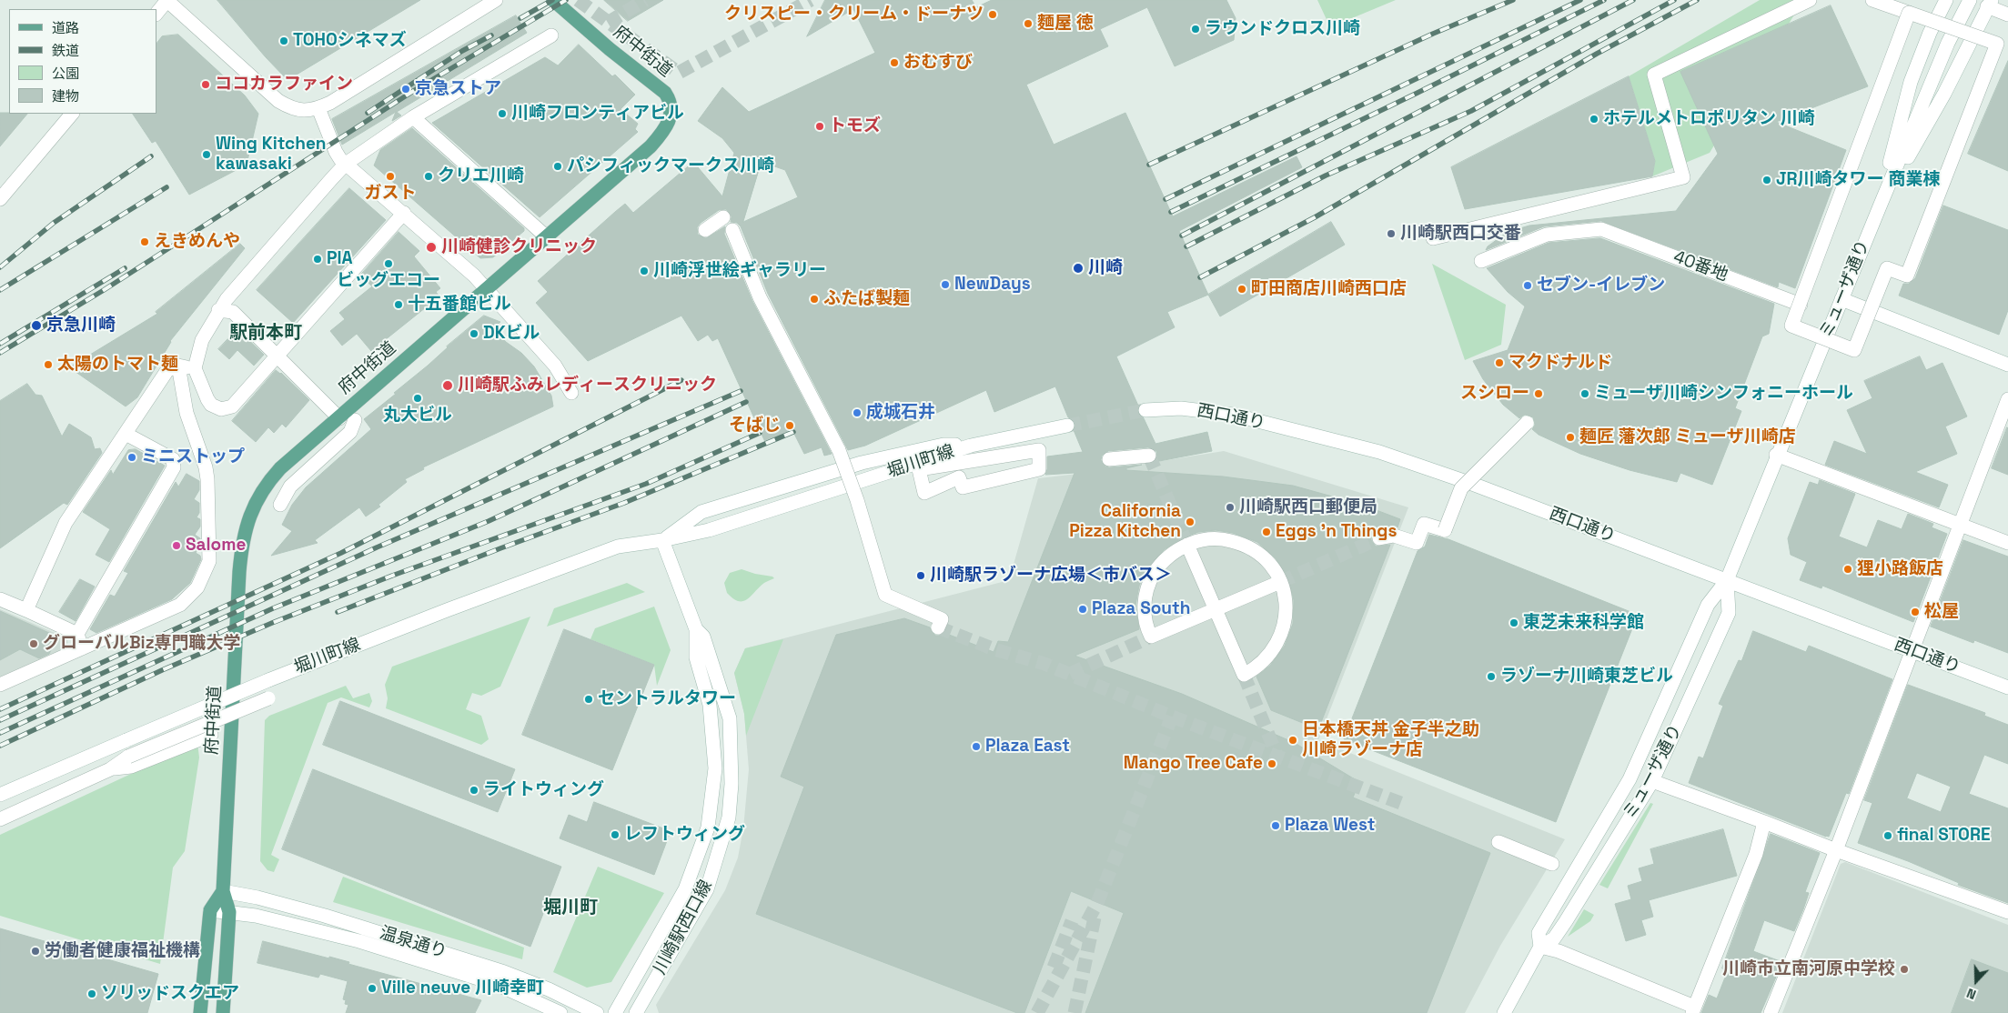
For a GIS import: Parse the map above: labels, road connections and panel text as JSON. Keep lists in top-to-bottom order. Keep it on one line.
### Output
{"streets":{"main road":["府中街道"],"street":["40番地","ミューザ通り","西口通り","堀川町線","川崎駅西口線","温泉通り"]},"crossings":[["府中街道","温泉通り"],["ミューザ通り","西口通り"],["堀川町線","川崎駅西口線"]],"districts":["駅前本町","堀川町"],"places":["クリスピー・クリーム・ドーナツ","麵屋 徳","ラウンドクロス川崎","TOHOシネマズ","おむすび","ココカラファイン","京急ストア","川崎フロンティアビル","ホテルメトロポリタン 川崎","トモズ","Wing Kitchen kawasaki","パシフィックマークス川崎","ガスト","クリエ川崎","JR川崎タワー 商業棟","川崎駅西口交番","えきめんや","川崎健診クリニック","PIA","ビッグエコー","川崎","川崎浮世絵ギャラリー","NewDays","セブン-イレブン","町田商店川崎西口店","ふたば製麺","十五番館ビル","京急川崎","DKビル","マクドナルド","太陽のトマト麺","川崎駅ふみレディースクリニック","スシロー","ミューザ川崎シンフォニーホール","丸大ビル","成城石井","そばじ","麺匠 藩次郎 ミューザ川崎店","ミニストップ","川崎駅西口郵便局","California Pizza Kitchen","Eggs 'n Things","Salome","狸小路飯店","川崎駅ラゾーナ広場＜市バス＞","Plaza South","松屋","東芝未来科学館","グローバルBiz専門職大学","ラゾーナ川崎東芝ビル","セントラルタワー","日本橋天丼 金子半之助 川崎ラゾーナ店","Plaza East","Mango Tree Cafe","ライトウィング","Plaza West","レフトウィング","final STORE","労働者健康福祉機構","川崎市立南河原中学校","Ville neuve 川崎幸町","ソリッドスクエア"],"legend":["道路","鉄道","公園","建物"],"north":"bottom"}
